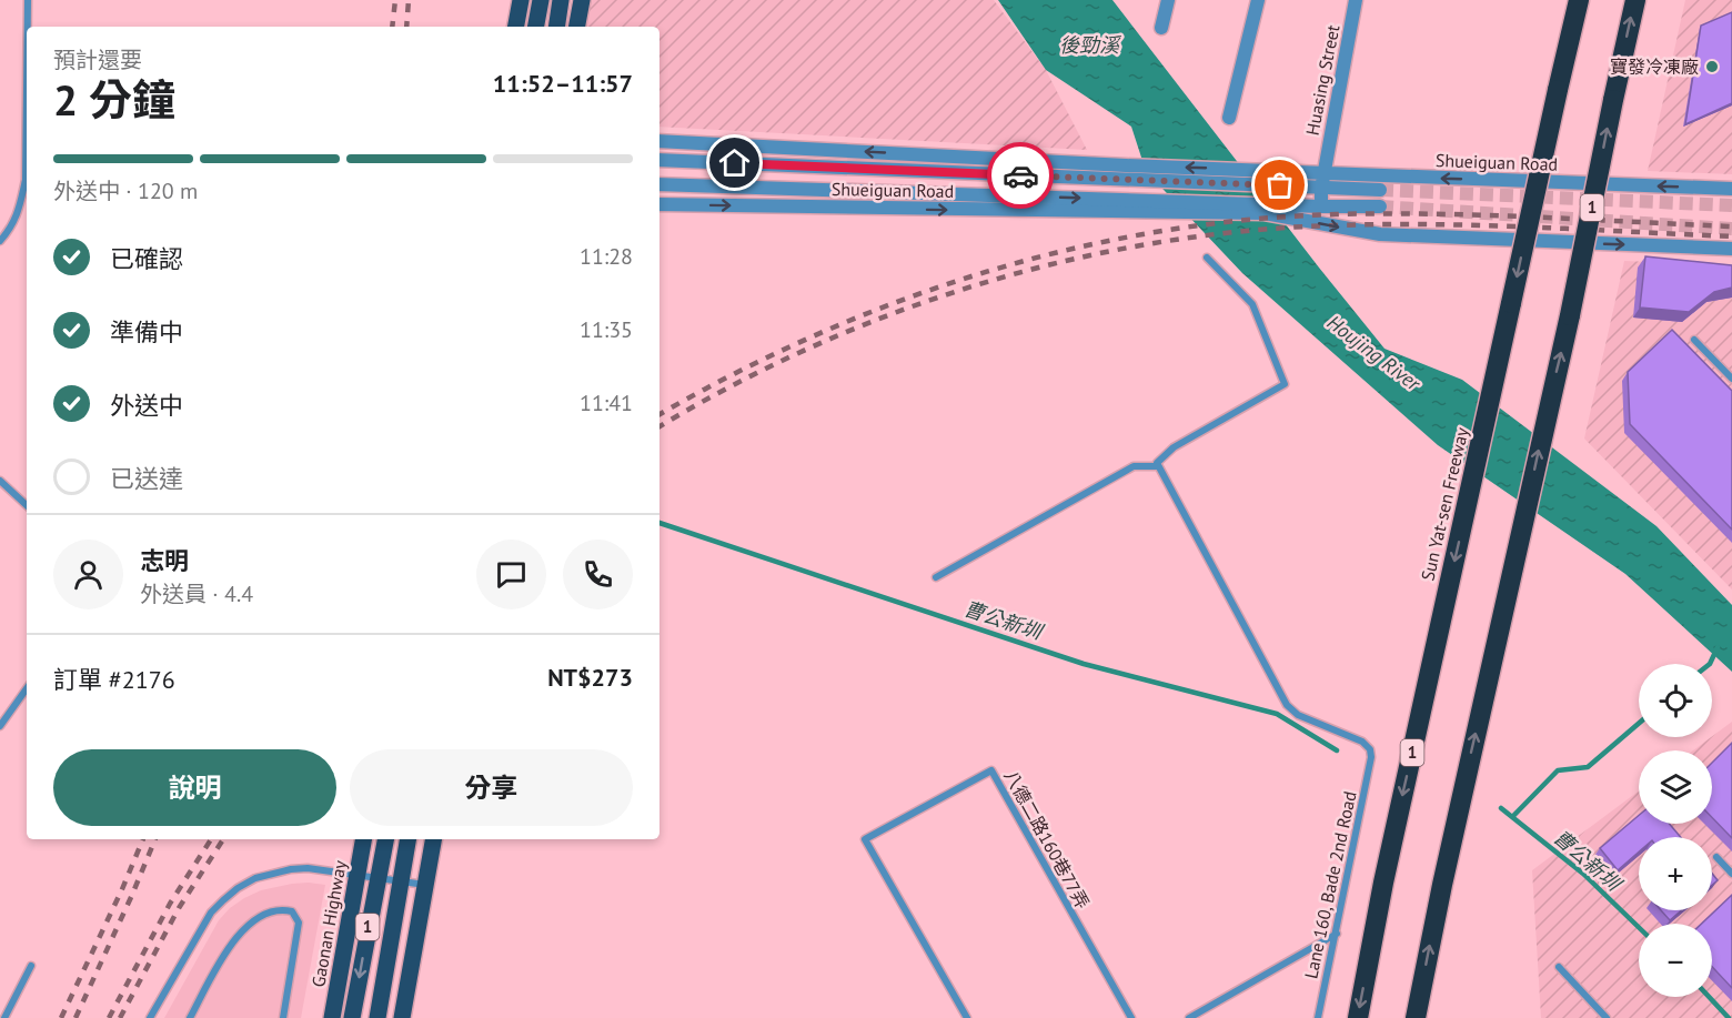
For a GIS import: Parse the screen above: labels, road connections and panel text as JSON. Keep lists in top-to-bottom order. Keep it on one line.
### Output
{"streets":{"highway":["1","Sun Yat-sen Freeway"],"main road":["Gaonan Highway"],"street":["Huasing Street","Shueiguan Road"],"lane":["八德二路160巷77弄","Lane 160, Bade 2nd Road"]},"crossings":[["Huasing Street","Shueiguan Road"]],"water":["後勁溪","Houjing River","曹公新圳"],"places":["寶發冷凍廠"],"page":{"heading":["2 分鐘","預計還要","11:52–11:57"],"panel":["志明","外送員 · 4.4","訂單 #2176","NT$273"],"bar":"外送中 · 120 m","list":[["已確認","11:28"],["準備中","11:35"],["外送中","11:41"],"已送達"],"map_buttons":["+","−"],"buttons":["說明","分享"]}}
